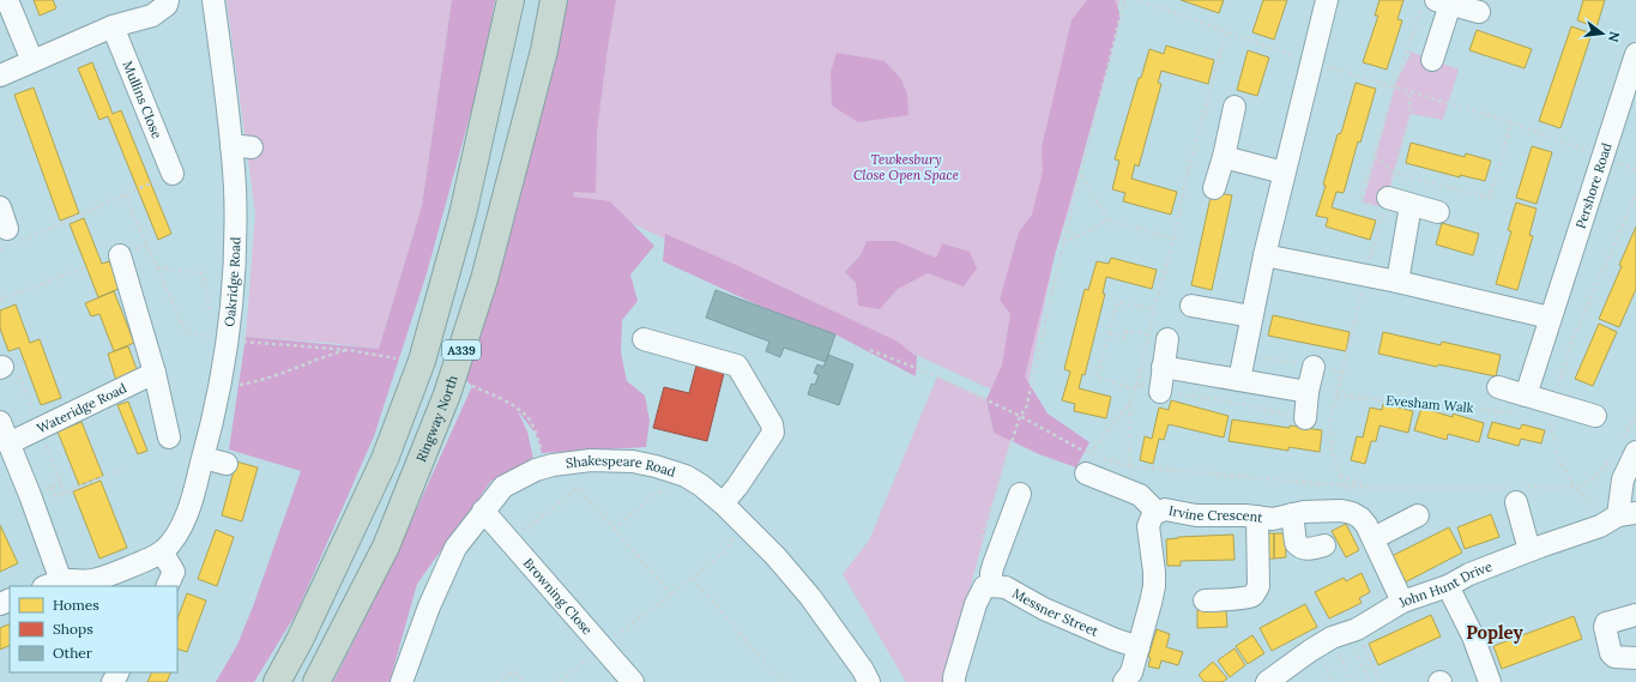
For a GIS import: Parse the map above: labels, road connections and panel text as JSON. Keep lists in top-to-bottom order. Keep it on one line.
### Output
{"streets":{"highway":["A339","Ringway North"],"street":["Mullins Close","Pershore Road","Oakridge Road","Wateridge Road","Shakespeare Road","Irvine Crescent","John Hunt Drive","Browning Close","Messner Street"],"path":["Evesham Walk"]},"crossings":[["Pershore Road","Evesham Walk"],["Shakespeare Road","Browning Close"],["Irvine Crescent","John Hunt Drive"],["Irvine Crescent","Messner Street"]],"districts":["Popley"],"parks":["Tewkesbury Close Open Space"],"legend":["Homes","Shops","Other"],"north":"right"}
